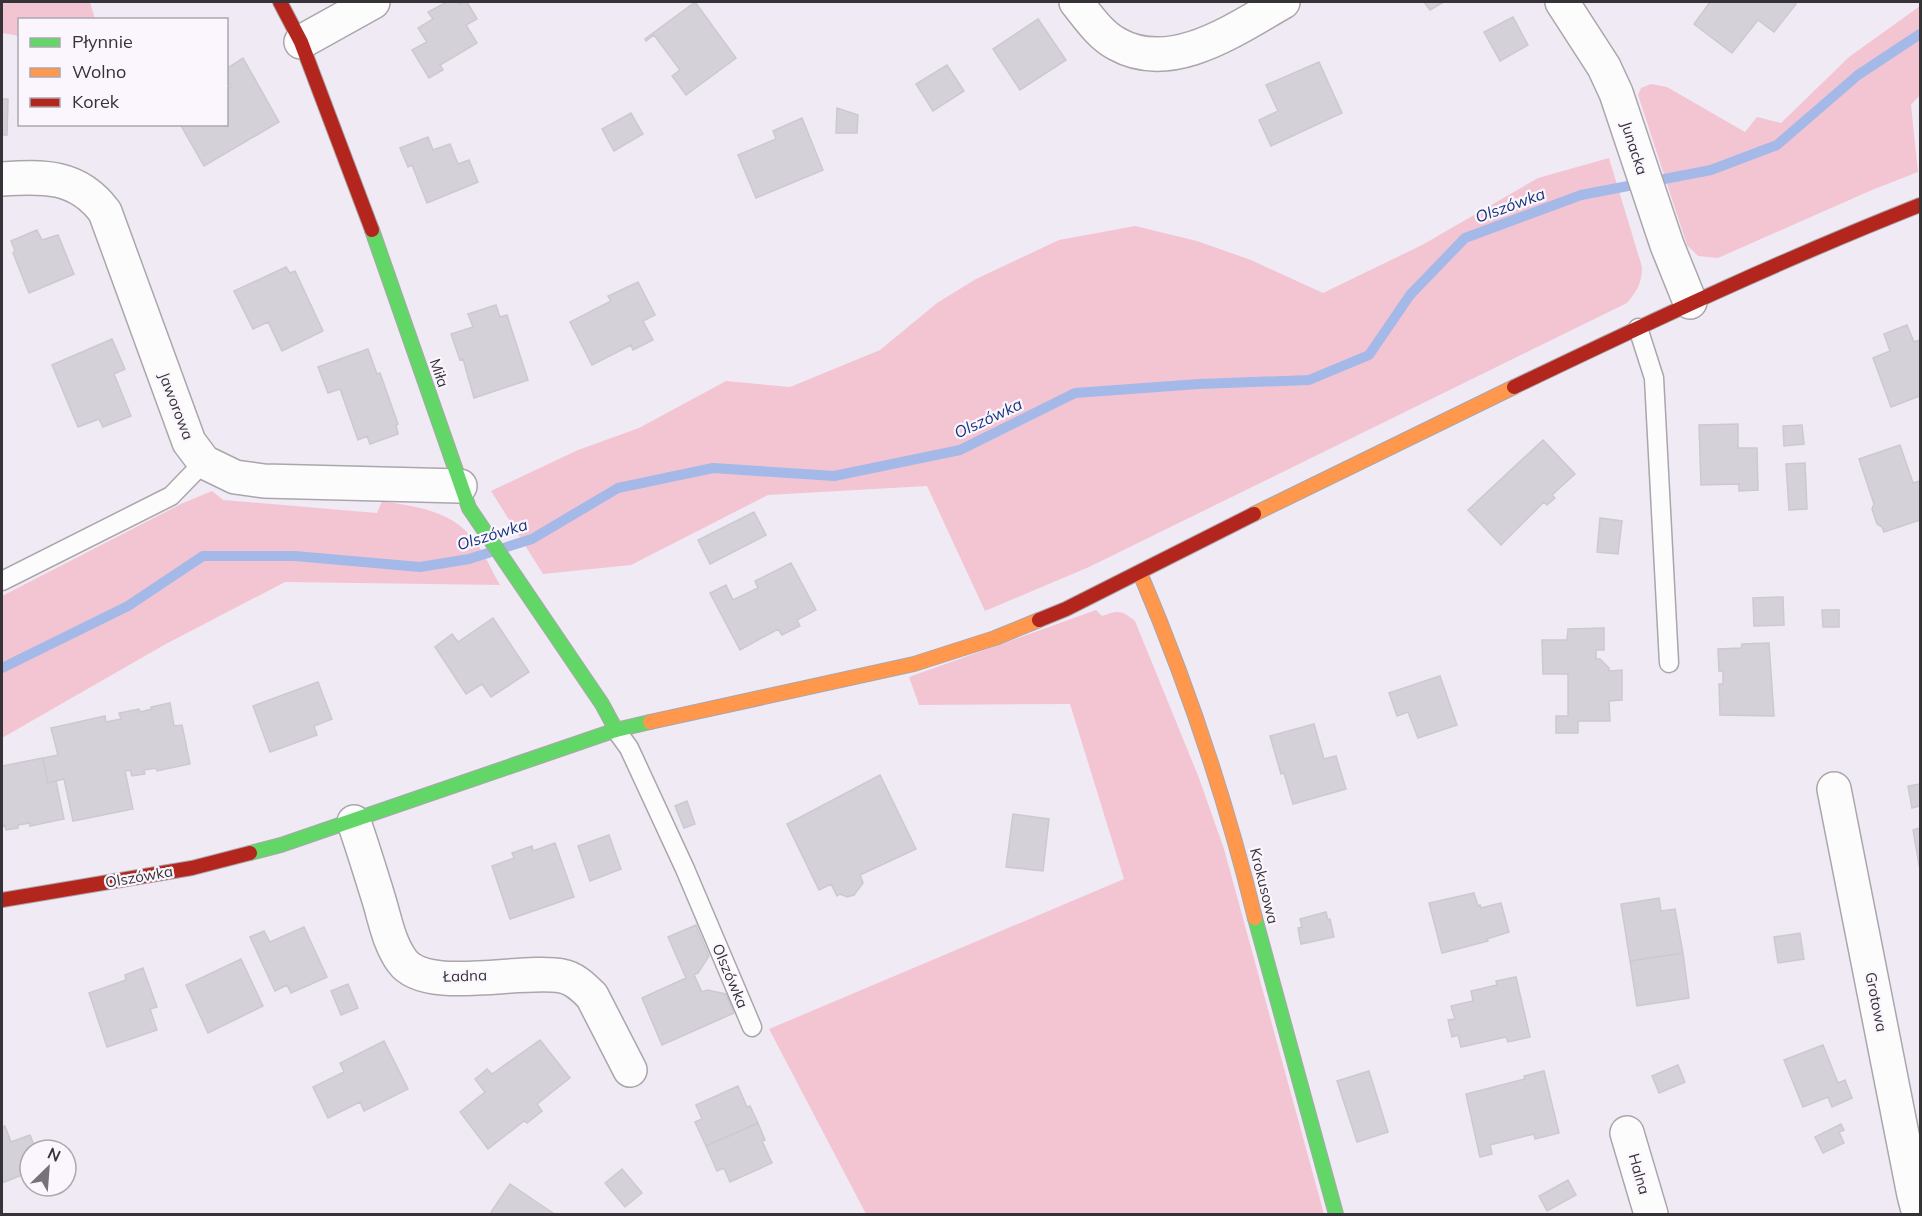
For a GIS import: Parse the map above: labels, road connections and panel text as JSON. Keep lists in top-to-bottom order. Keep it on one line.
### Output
{"streets":{"street":["Junacka","Miła","Jaworowa","Olszówka","Krokusowa","Ładna","Grotowa","Halna"]},"crossings":[["Junacka","Olszówka"],["Miła","Olszówka"],["Olszówka","Krokusowa"],["Olszówka","Ładna"]],"water":["Olszówka"],"legend":["Płynnie","Wolno","Korek"],"north":"top right"}
